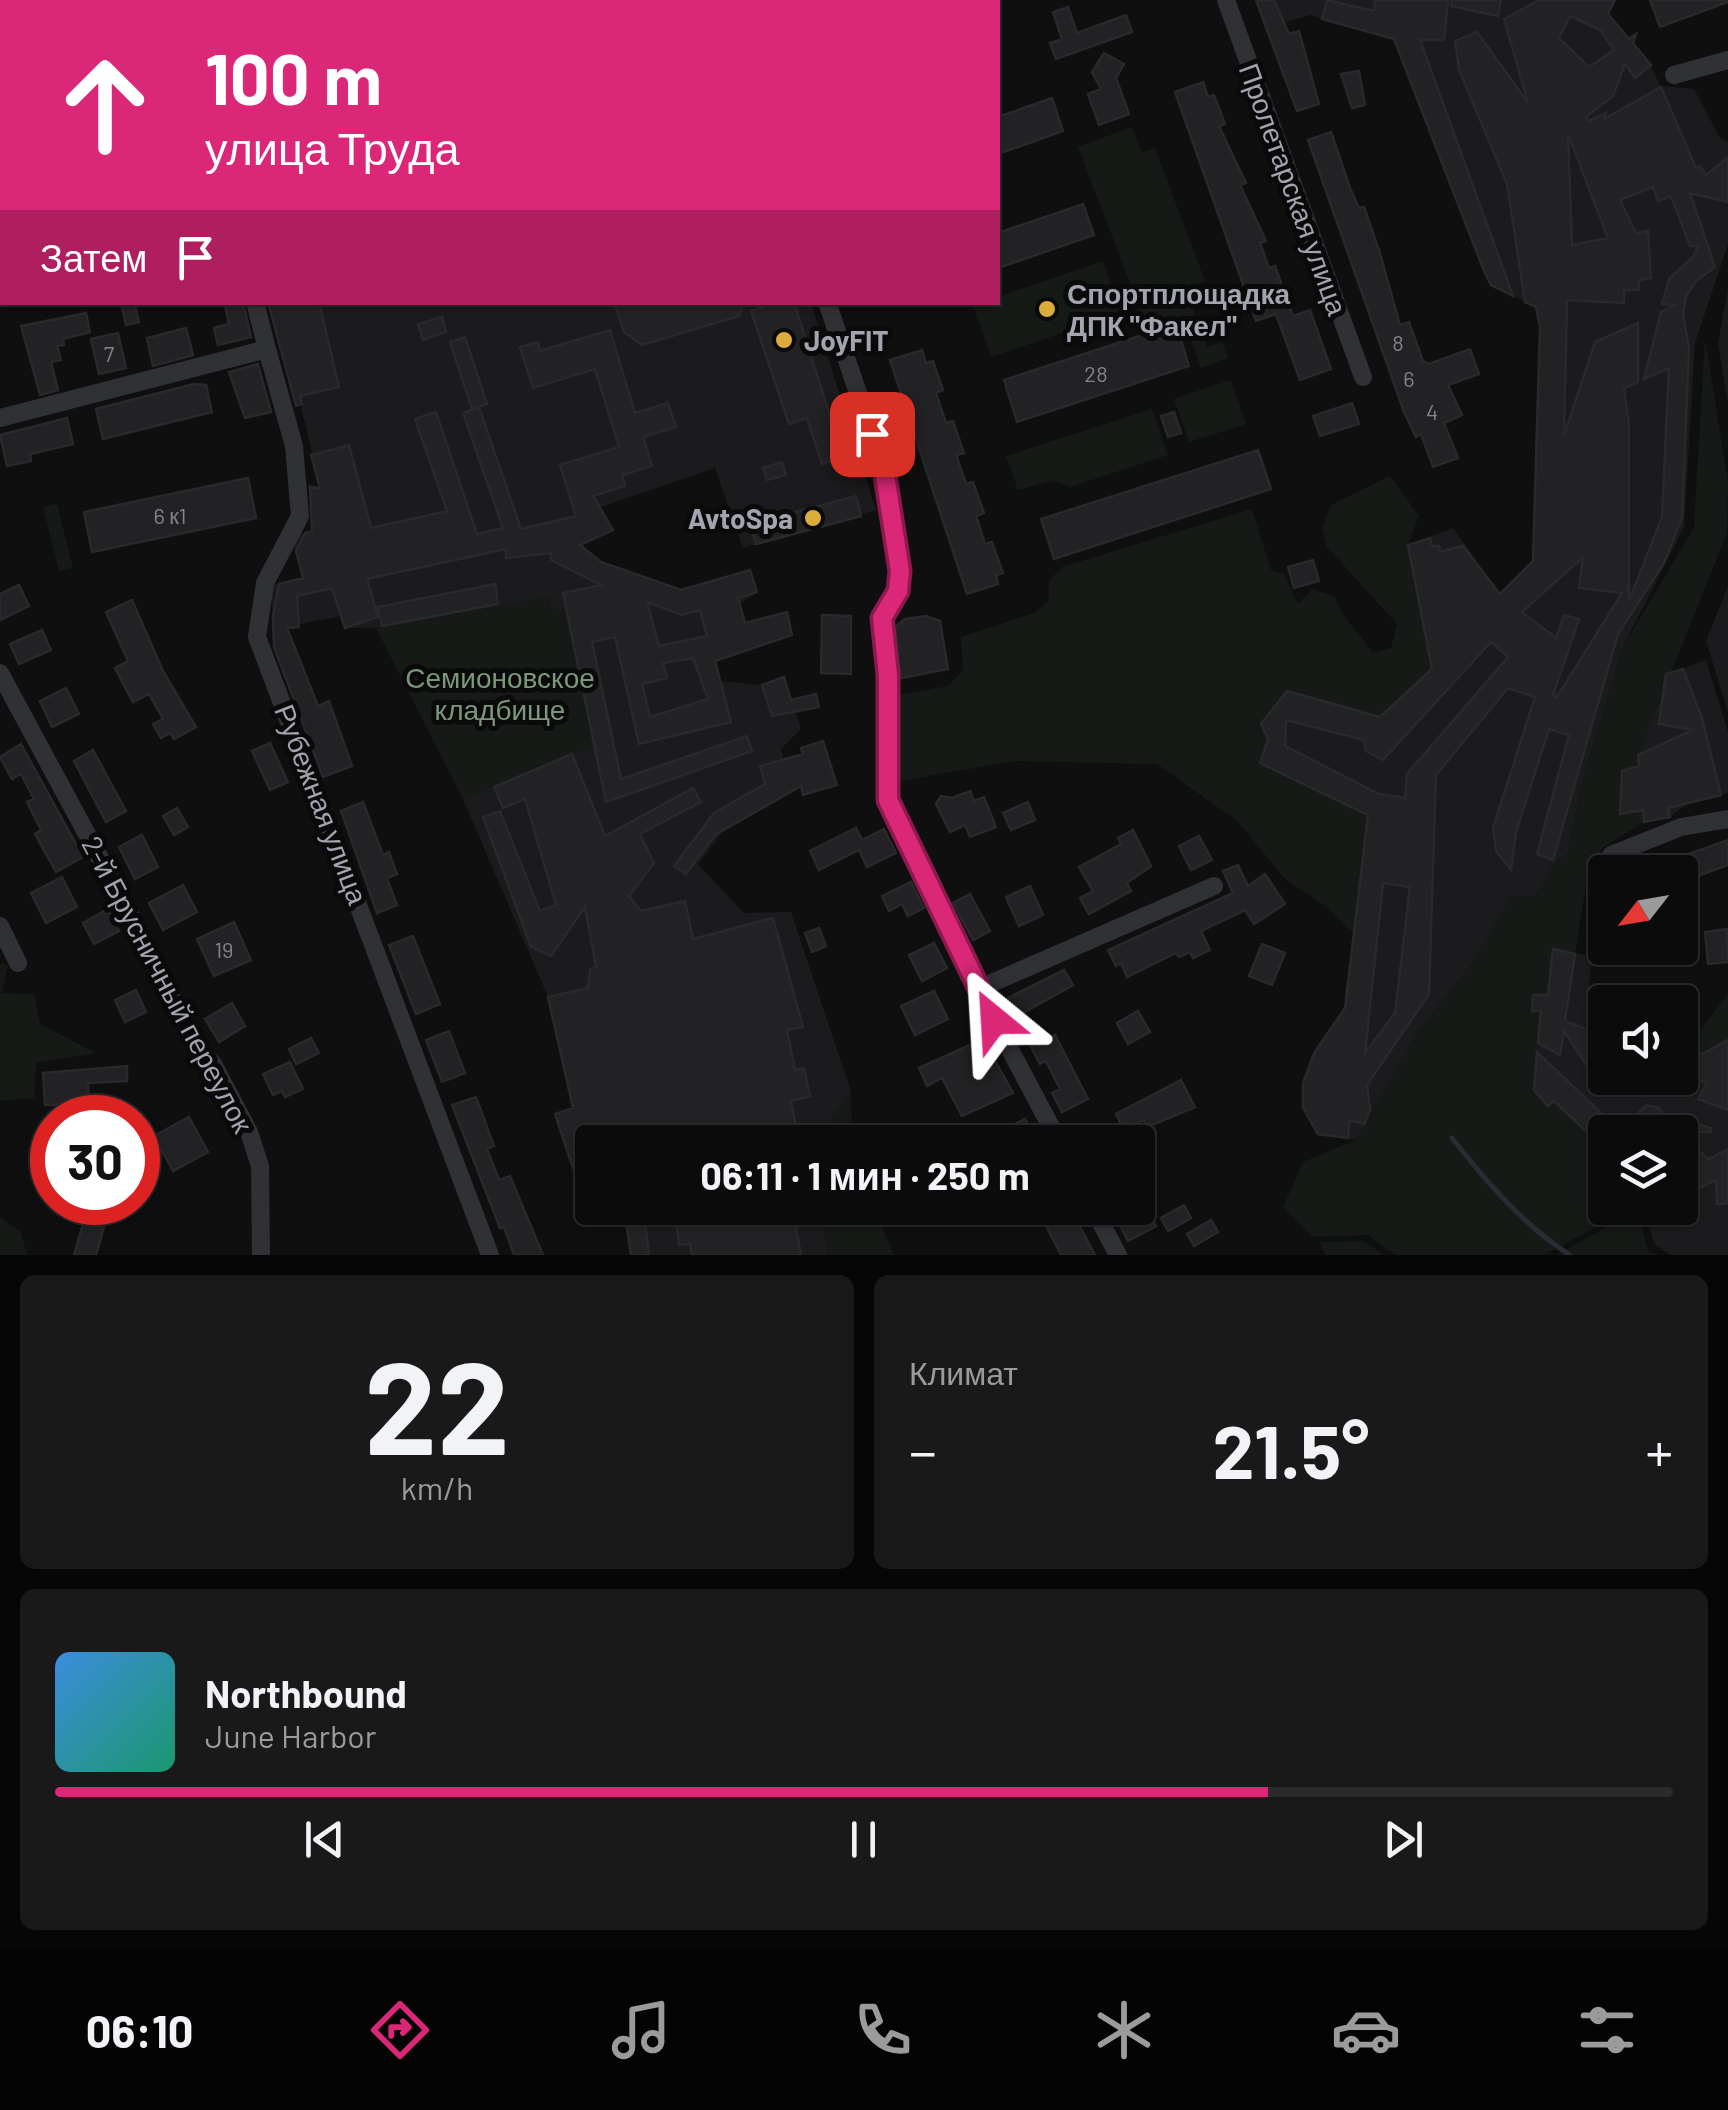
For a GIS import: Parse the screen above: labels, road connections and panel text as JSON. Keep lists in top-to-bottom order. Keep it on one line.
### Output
{"streets":{"street":["Пролетарская улица","Рубежная улица","2-й Брусничный переулок"]},"parks":["Семионовское кладбище"],"places":["Спортплощадка ДПК \"Факел\"","JoyFIT","AvtoSpa"],"house_numbers":["8","7","28","6","4","6 к1","19"],"north":"bottom left","page":{"turn":["100 m","улица Труда"],"then":"Затем","limit":"30","trip":"06:11 · 1 мин · 250 m","tile":[["22","km/h"],"Климат"],"heat":["−","21.5°","+"],"song":["Northbound","June Harbor"],"tabs":"06:10"}}
